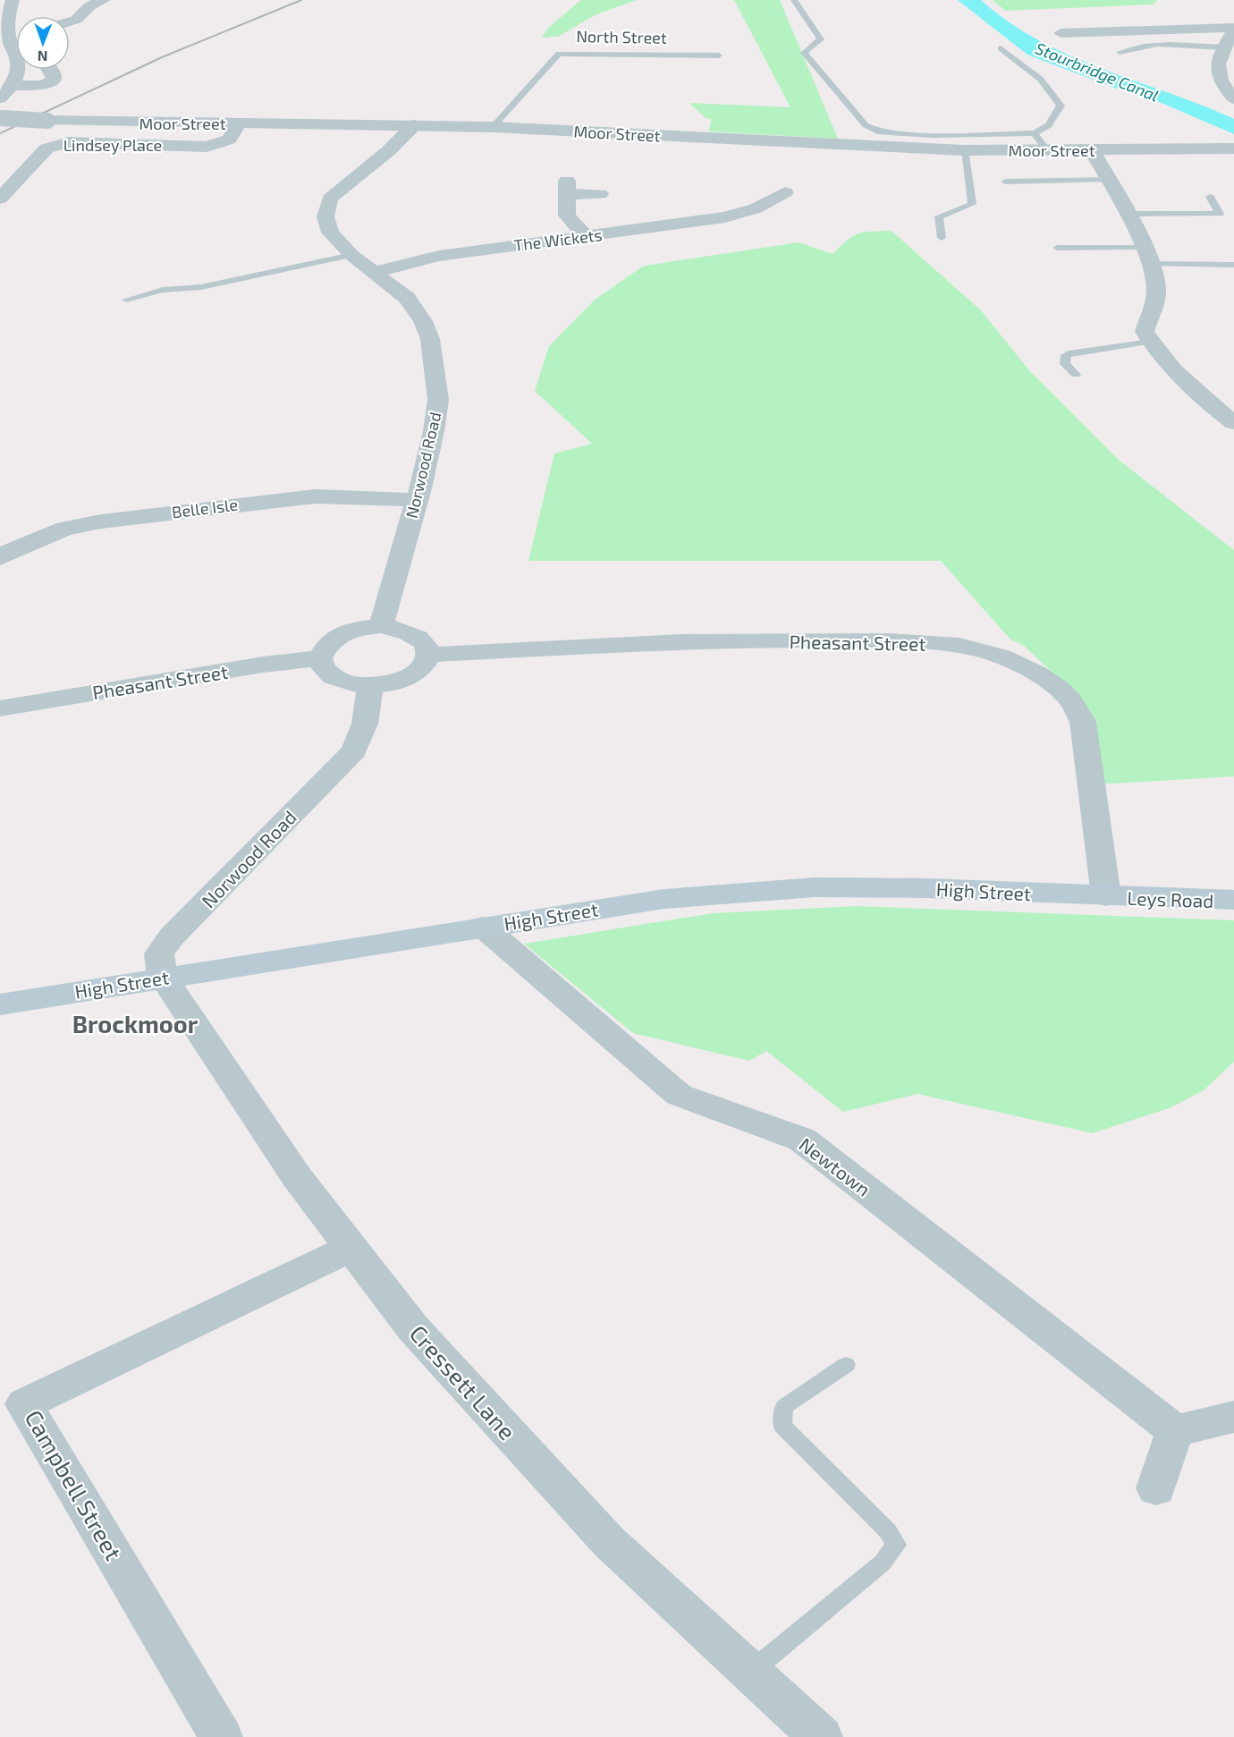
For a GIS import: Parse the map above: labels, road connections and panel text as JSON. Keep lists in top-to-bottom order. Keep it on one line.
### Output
{"streets":{"main road":["High Street","Leys Road"],"street":["Moor Street","Lindsey Place","The Wickets","Norwood Road","Belle Isle","Pheasant Street","Newtown","Cressett Lane","Campbell Street"],"lane":["North Street"]},"crossings":[["North Street","Moor Street"],["Moor Street","Lindsey Place"],["Moor Street","Norwood Road"],["The Wickets","Norwood Road"],["Norwood Road","Belle Isle"],["Norwood Road","Pheasant Street"],["Norwood Road","High Street"],["Norwood Road","Cressett Lane"],["Pheasant Street","High Street"],["Pheasant Street","Leys Road"],["High Street","Leys Road"],["High Street","Newtown"],["High Street","Cressett Lane"],["Cressett Lane","Campbell Street"]],"districts":["Brockmoor"],"water":["Stourbridge Canal"],"north":"bottom"}
